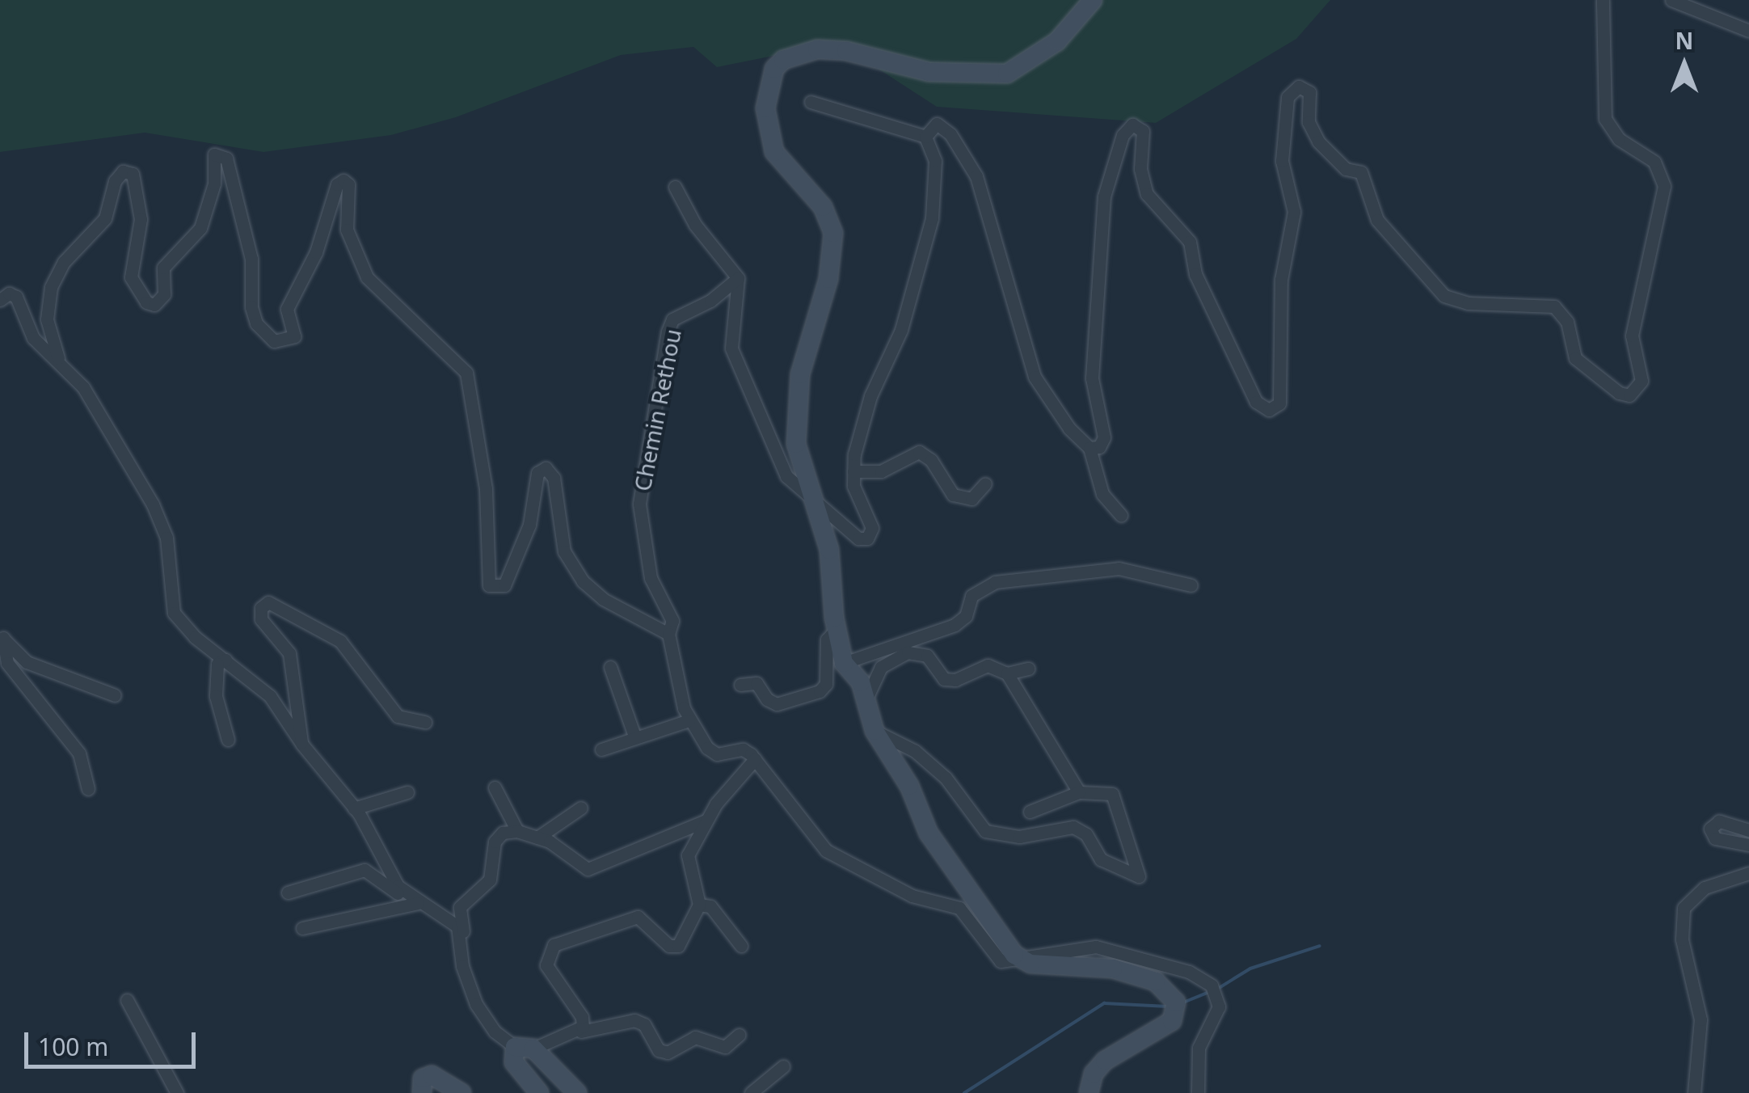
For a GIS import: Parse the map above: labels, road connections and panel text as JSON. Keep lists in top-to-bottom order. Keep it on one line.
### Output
{"streets":{"street":["Chemin Rethou"]},"scale_bar":"100 m","north":"top"}
